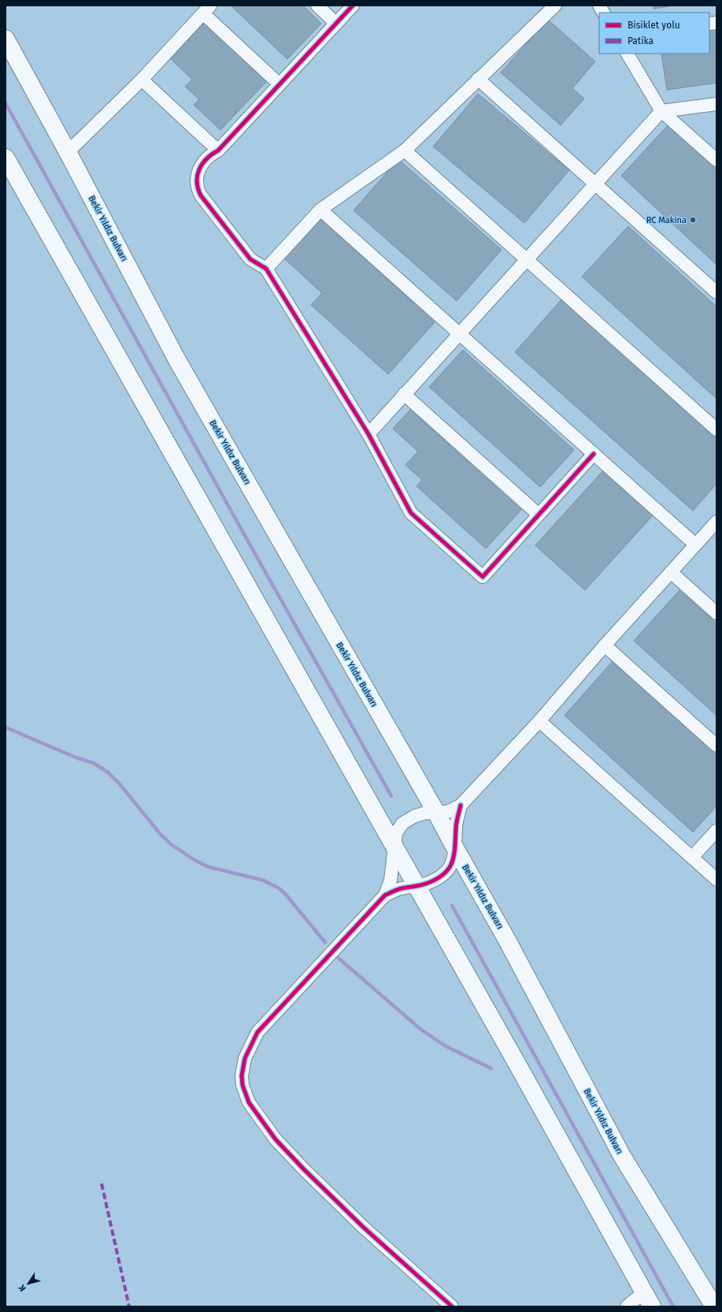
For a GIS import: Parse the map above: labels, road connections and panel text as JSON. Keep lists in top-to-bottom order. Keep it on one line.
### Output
{"streets":{"main road":["Bekir Yıldız Bulvarı"]},"places":["RC Makina"],"legend":["Bisiklet yolu","Patika"],"north":"bottom left"}
